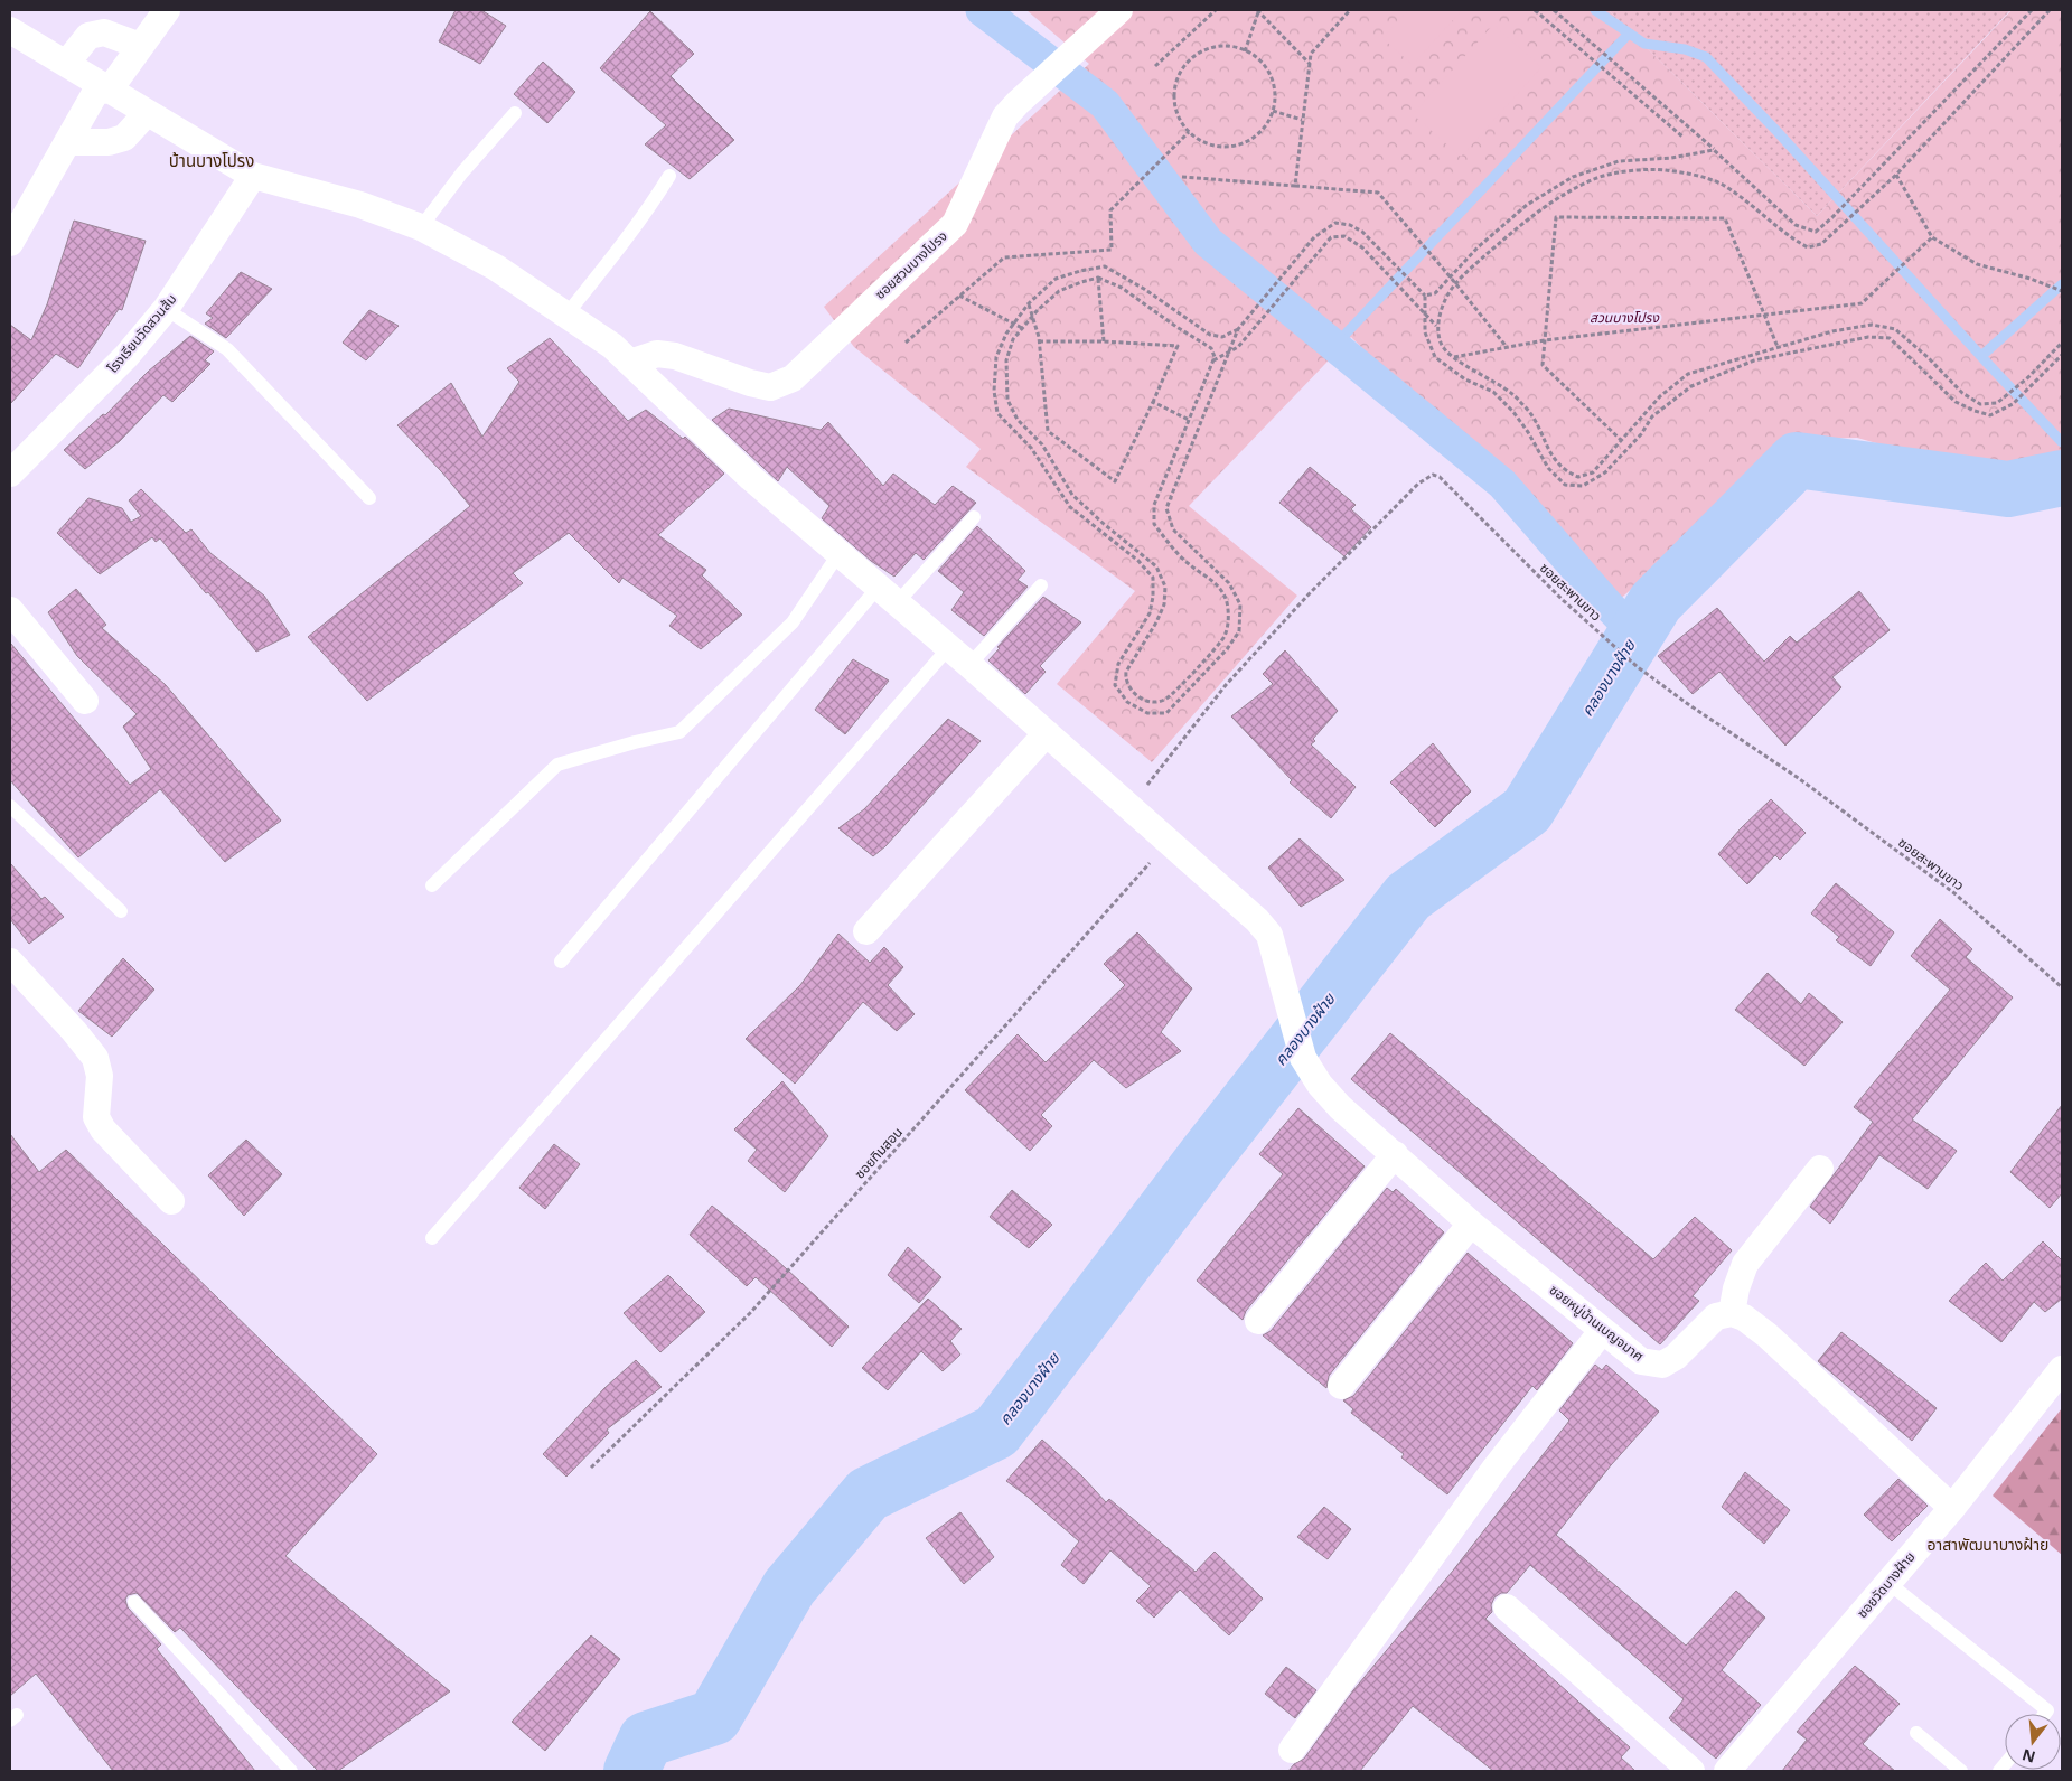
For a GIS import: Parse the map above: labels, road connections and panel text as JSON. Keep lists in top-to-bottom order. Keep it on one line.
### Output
{"streets":{"street":["ซอยสวนบางโปรง","โรงเรียนวัดสวนส้ม","ซอยหมู่บ้านเบญจมาศ","ซอยวัดบางฝ้าย"],"path":["ซอยสะพานขาว","ซอยทิมสอน"]},"crossings":[["ซอยทิมสอน","ซอยหมู่บ้านเบญจมาศ"]],"districts":["บ้านบางโปรง","อาสาพัฒนาบางฝ้าย"],"water":["คลองบางฝ้าย"],"parks":["สวนบางโปรง"],"north":"bottom"}
